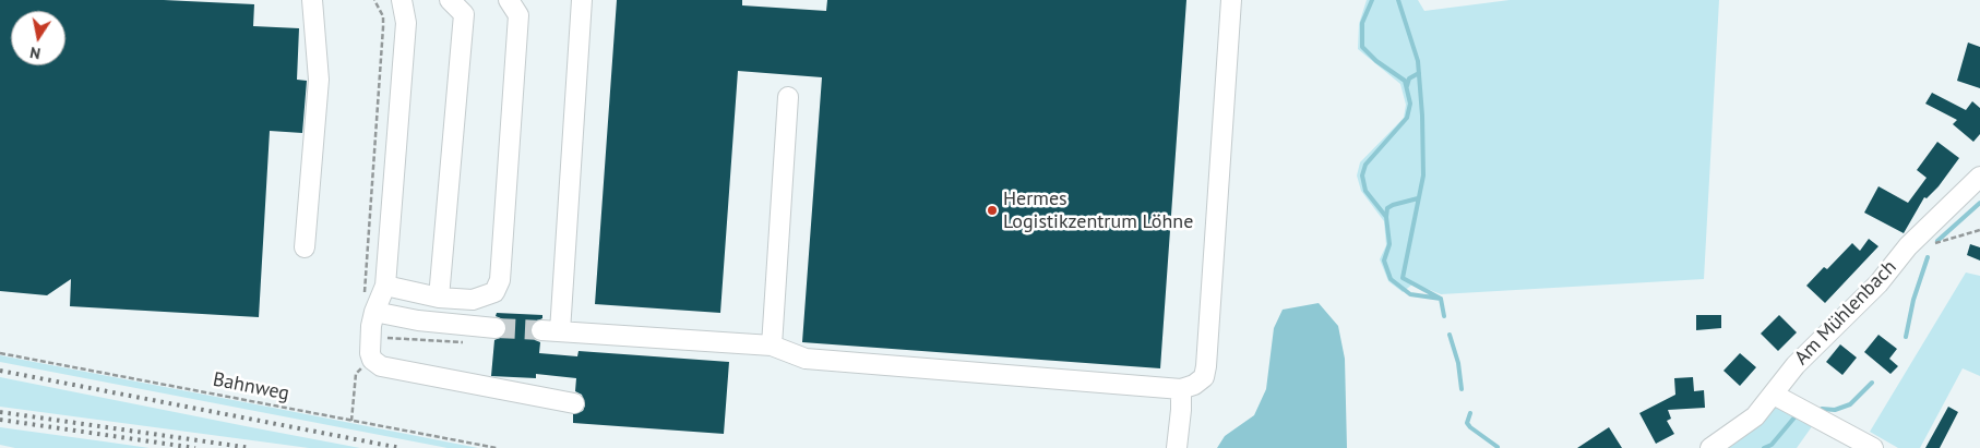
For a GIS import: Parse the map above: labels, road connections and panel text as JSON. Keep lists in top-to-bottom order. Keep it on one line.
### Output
{"streets":{"street":["Am Mühlenbach"],"path":["Bahnweg"]},"places":["Hermes Logistikzentrum Löhne"],"north":"bottom"}
